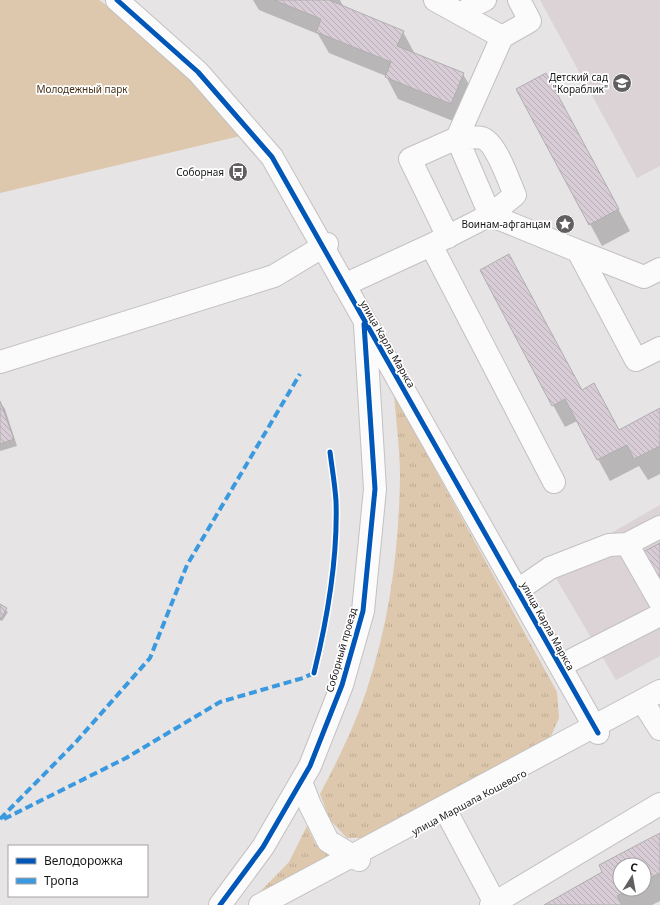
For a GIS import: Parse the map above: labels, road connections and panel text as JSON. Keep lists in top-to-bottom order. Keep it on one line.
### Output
{"streets":{"street":["улица Карла Маркса","Соборный проезд","улица Маршала Кошевого"]},"crossings":[["улица Карла Маркса","Соборный проезд"],["улица Карла Маркса","улица Маршала Кошевого"]],"parks":["Молодежный парк"],"places":{"school or university":["Детский сад \"Кораблик\""],"bus stop":["Соборная"],"place":["Воинам-афганцам"]},"legend":["Велодорожка","Тропа"],"north":"top"}
